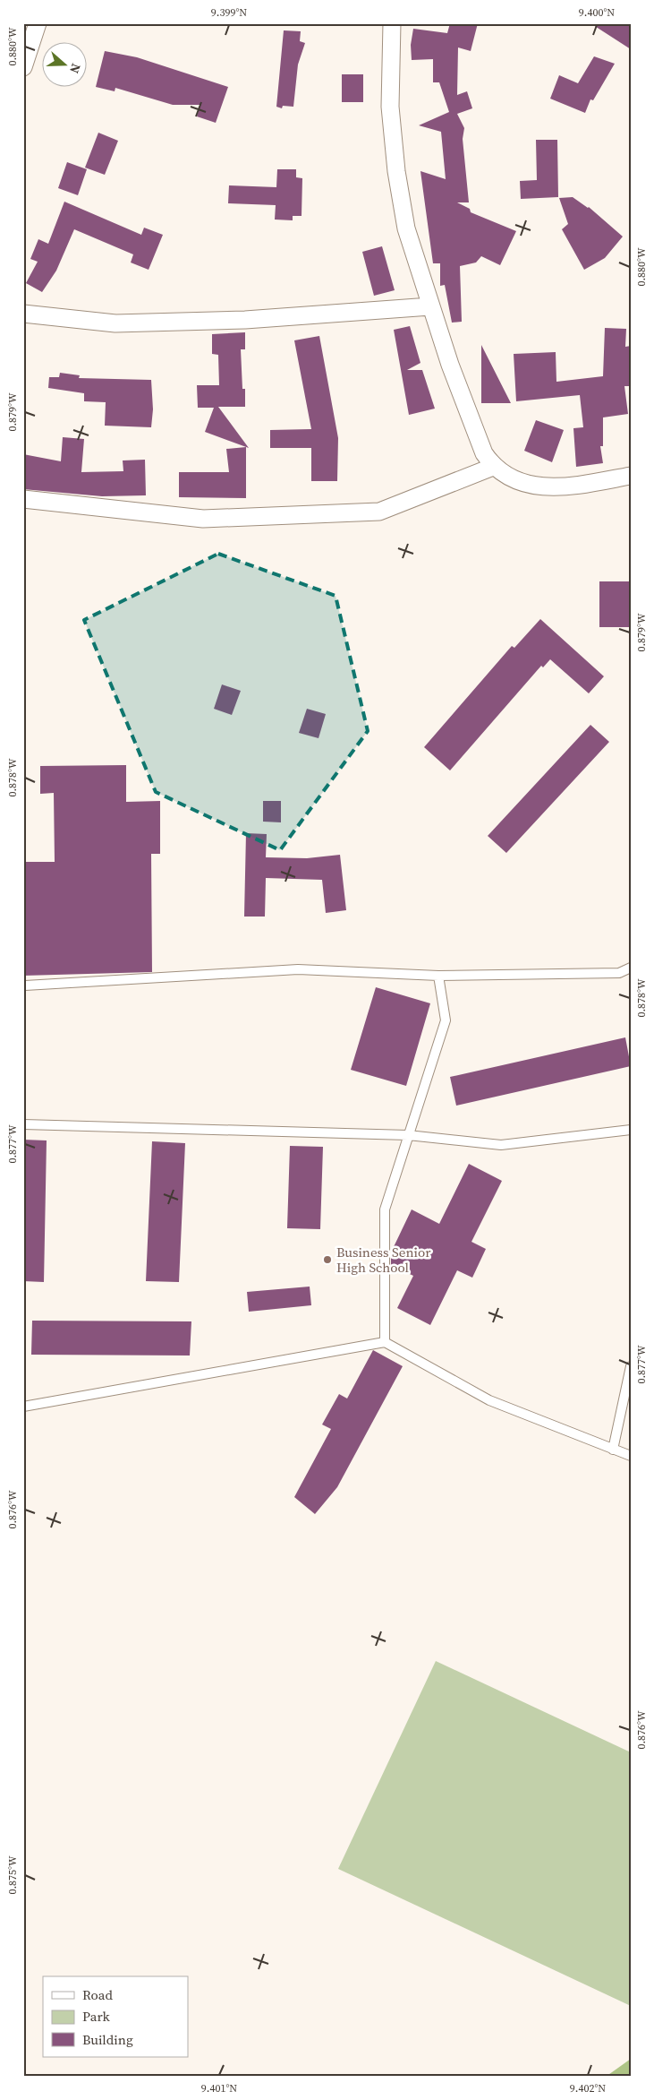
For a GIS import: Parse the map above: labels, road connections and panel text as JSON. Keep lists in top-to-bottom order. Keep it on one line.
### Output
{"places":["Business Senior High School"],"legend":["Road","Park","Building"],"north":"right","coordinates":["9.399°N","9.400°N","0.880°W","0.879°W","0.878°W","0.877°W","0.876°W","0.875°W","9.401°N","9.402°N"]}
